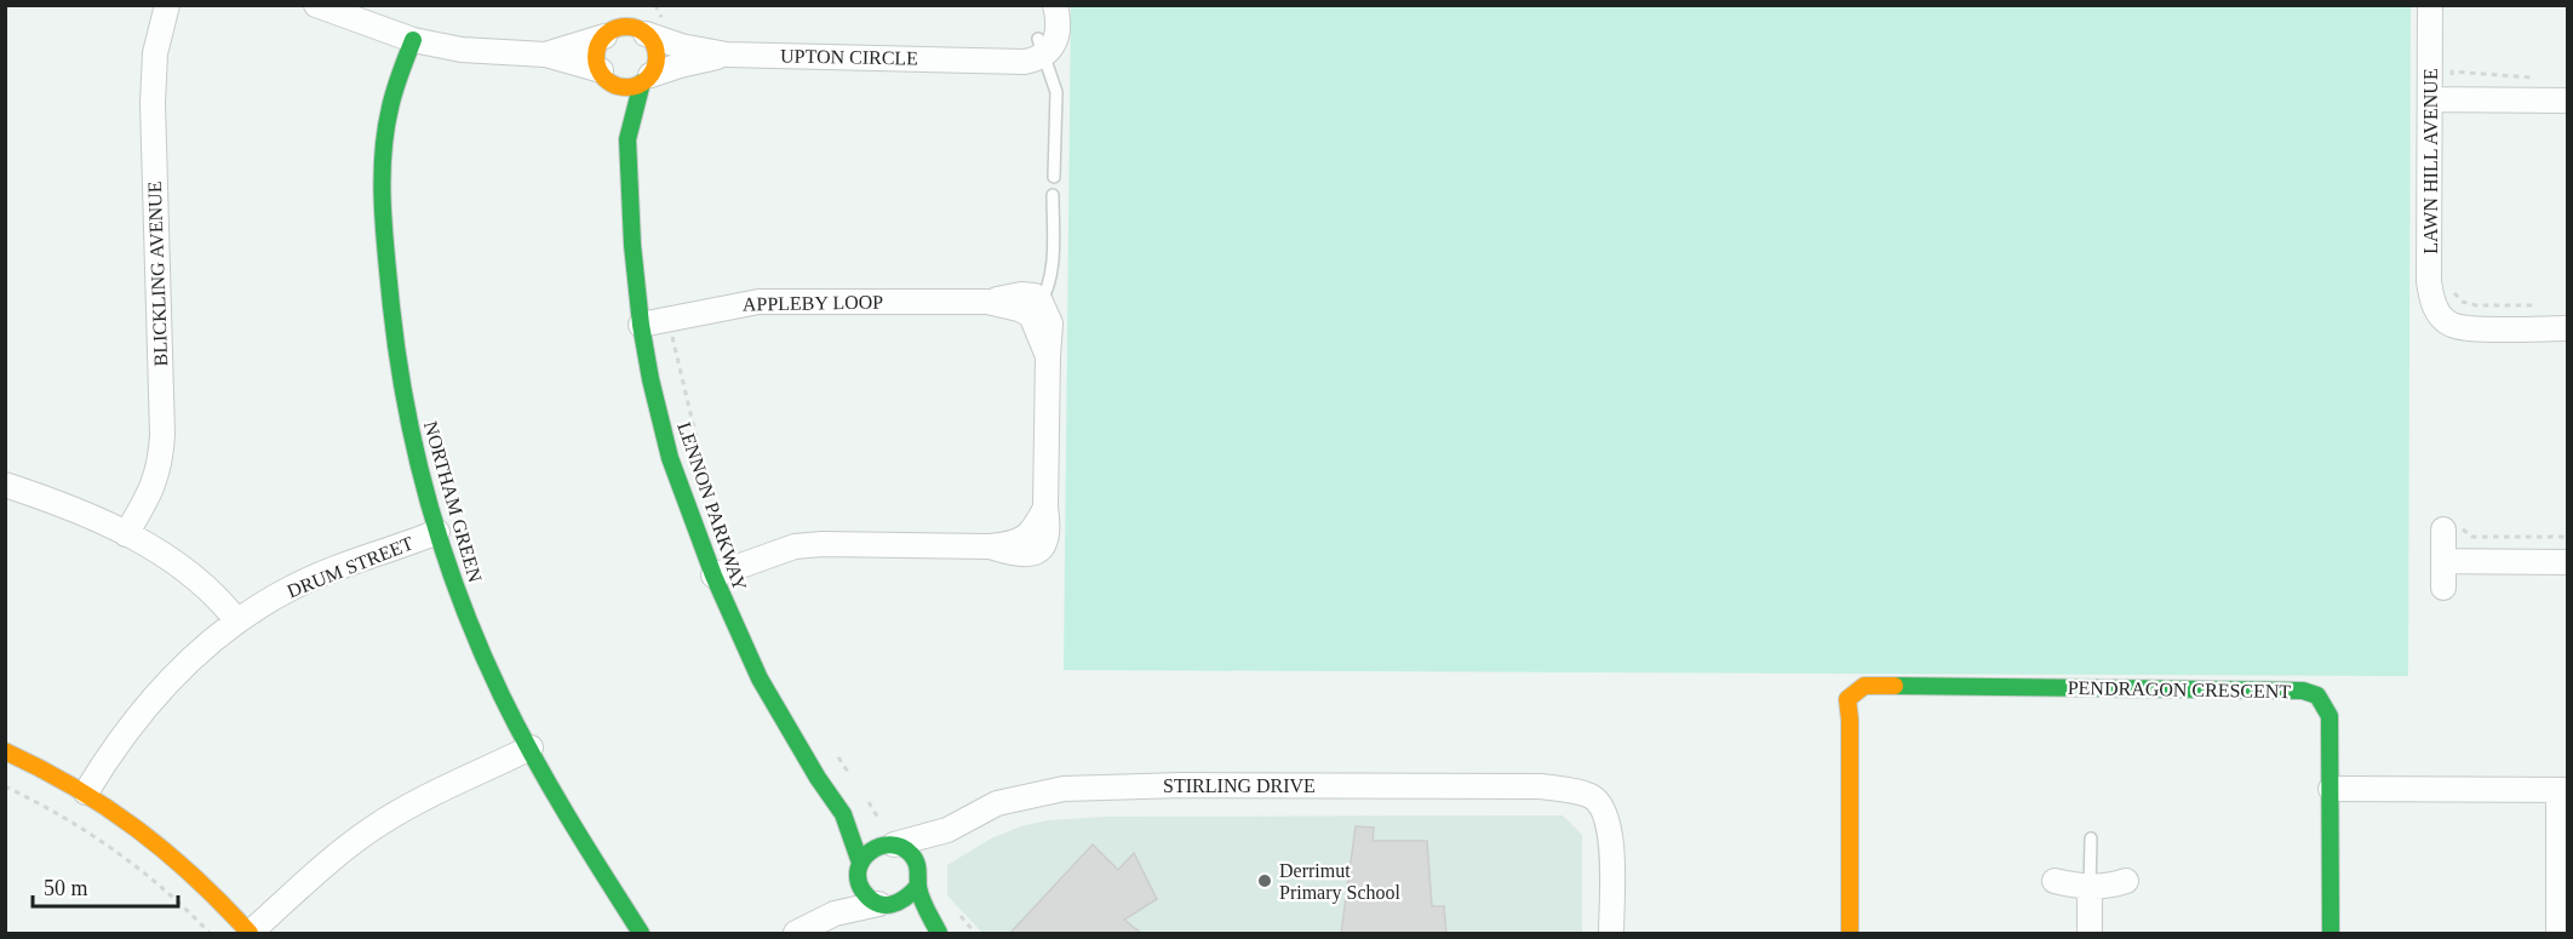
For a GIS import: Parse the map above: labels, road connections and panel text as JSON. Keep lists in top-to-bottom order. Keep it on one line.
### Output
{"streets":{"street":["UPTON CIRCLE","LAWN HILL AVENUE","BLICKLING AVENUE","APPLEBY LOOP","NORTHAM GREEN","LENNON PARKWAY","DRUM STREET","PENDRAGON CRESCENT","STIRLING DRIVE"]},"crossings":[["UPTON CIRCLE","LENNON PARKWAY"],["APPLEBY LOOP","LENNON PARKWAY"],["NORTHAM GREEN","DRUM STREET"],["LENNON PARKWAY","STIRLING DRIVE"]],"places":["Derrimut Primary School"],"scale_bar":"50 m"}
